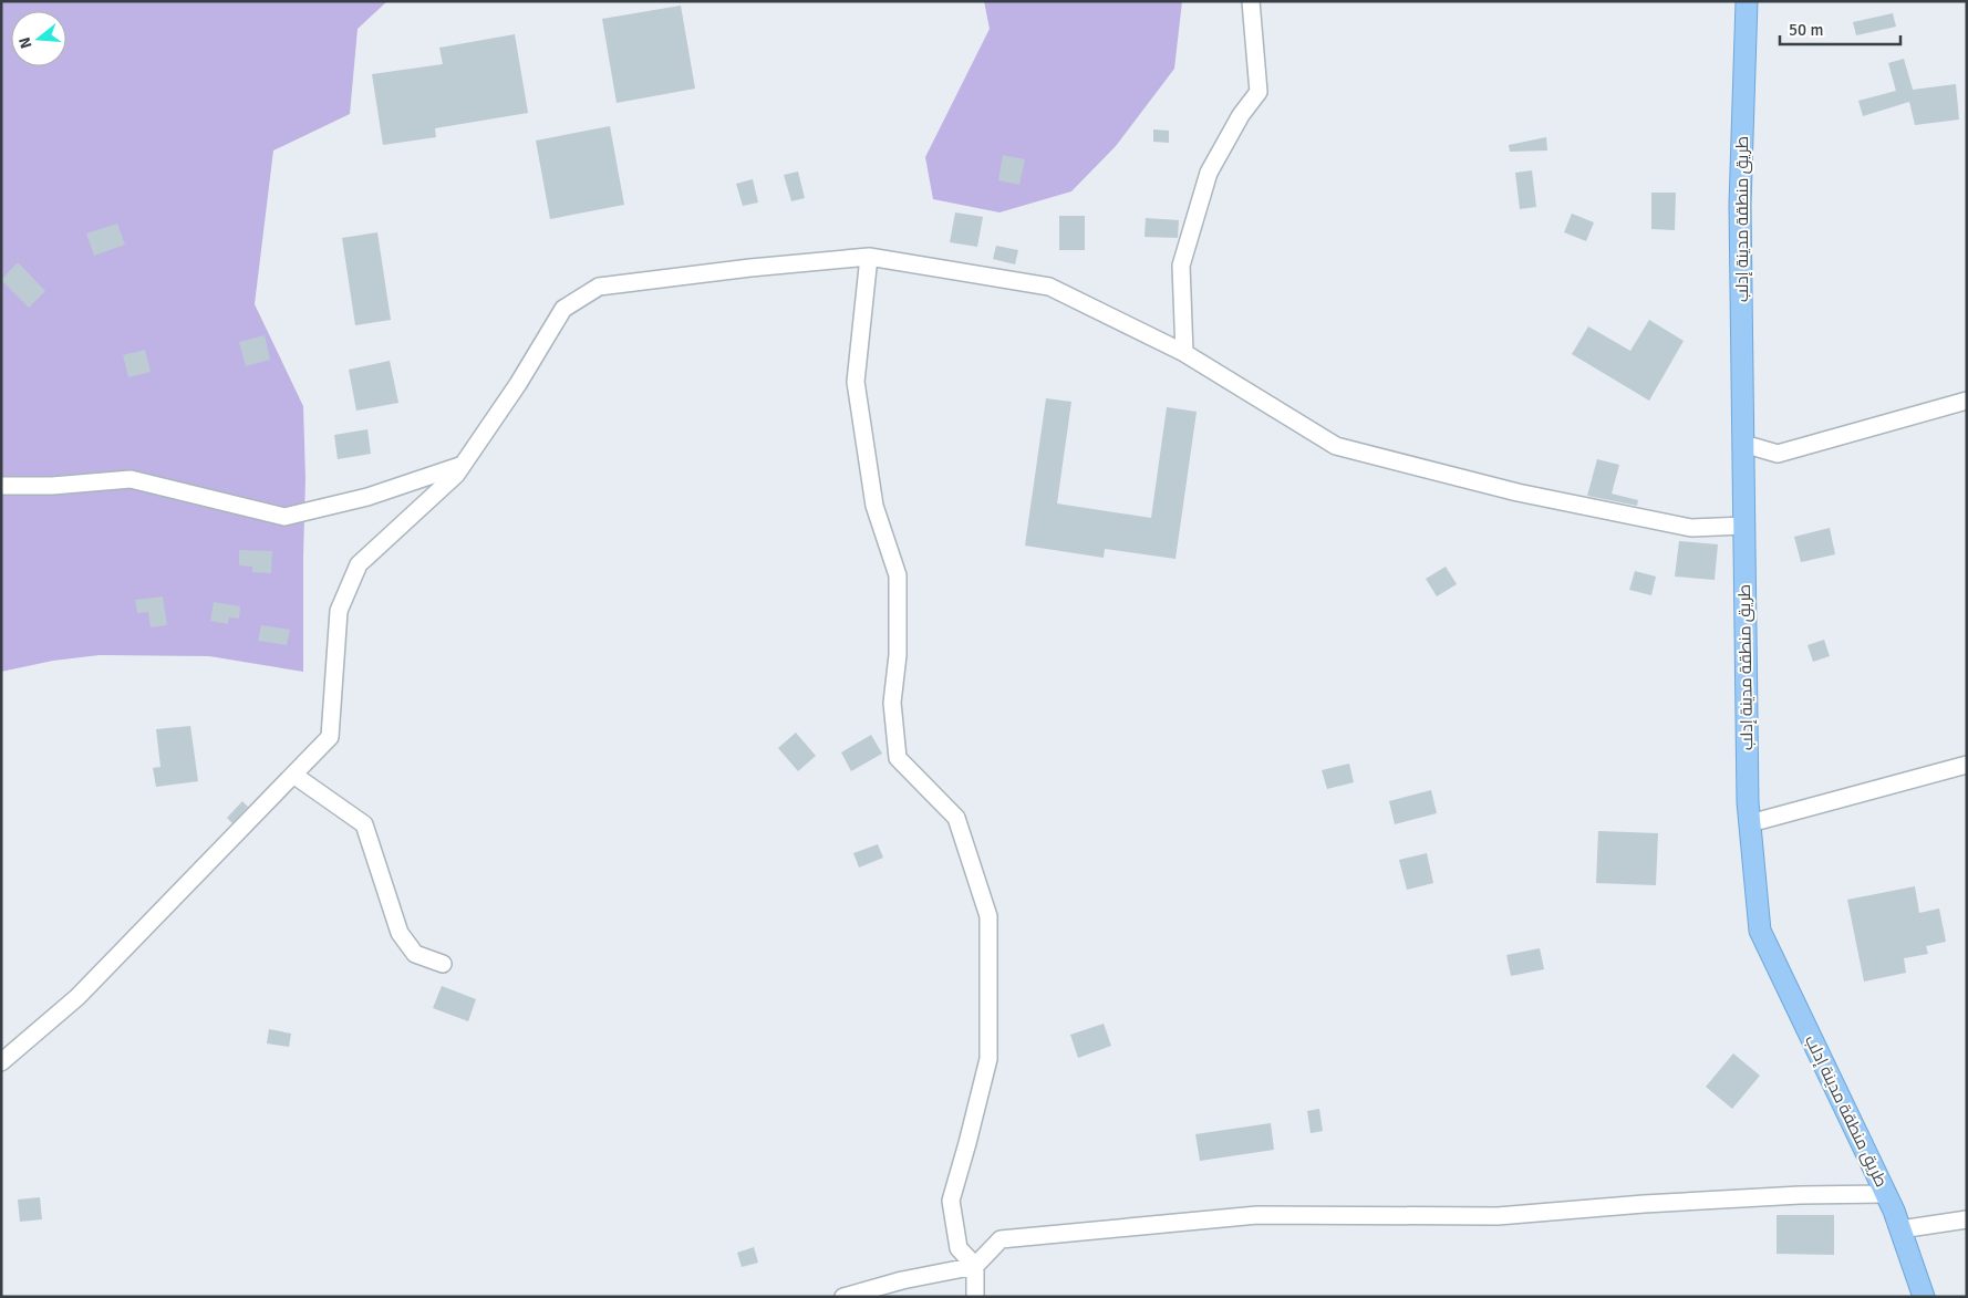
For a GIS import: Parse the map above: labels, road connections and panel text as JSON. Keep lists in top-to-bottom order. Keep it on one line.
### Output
{"streets":{"main road":["طريق منطقة مدينة إدلب"]},"scale_bar":"50 m","north":"left"}
